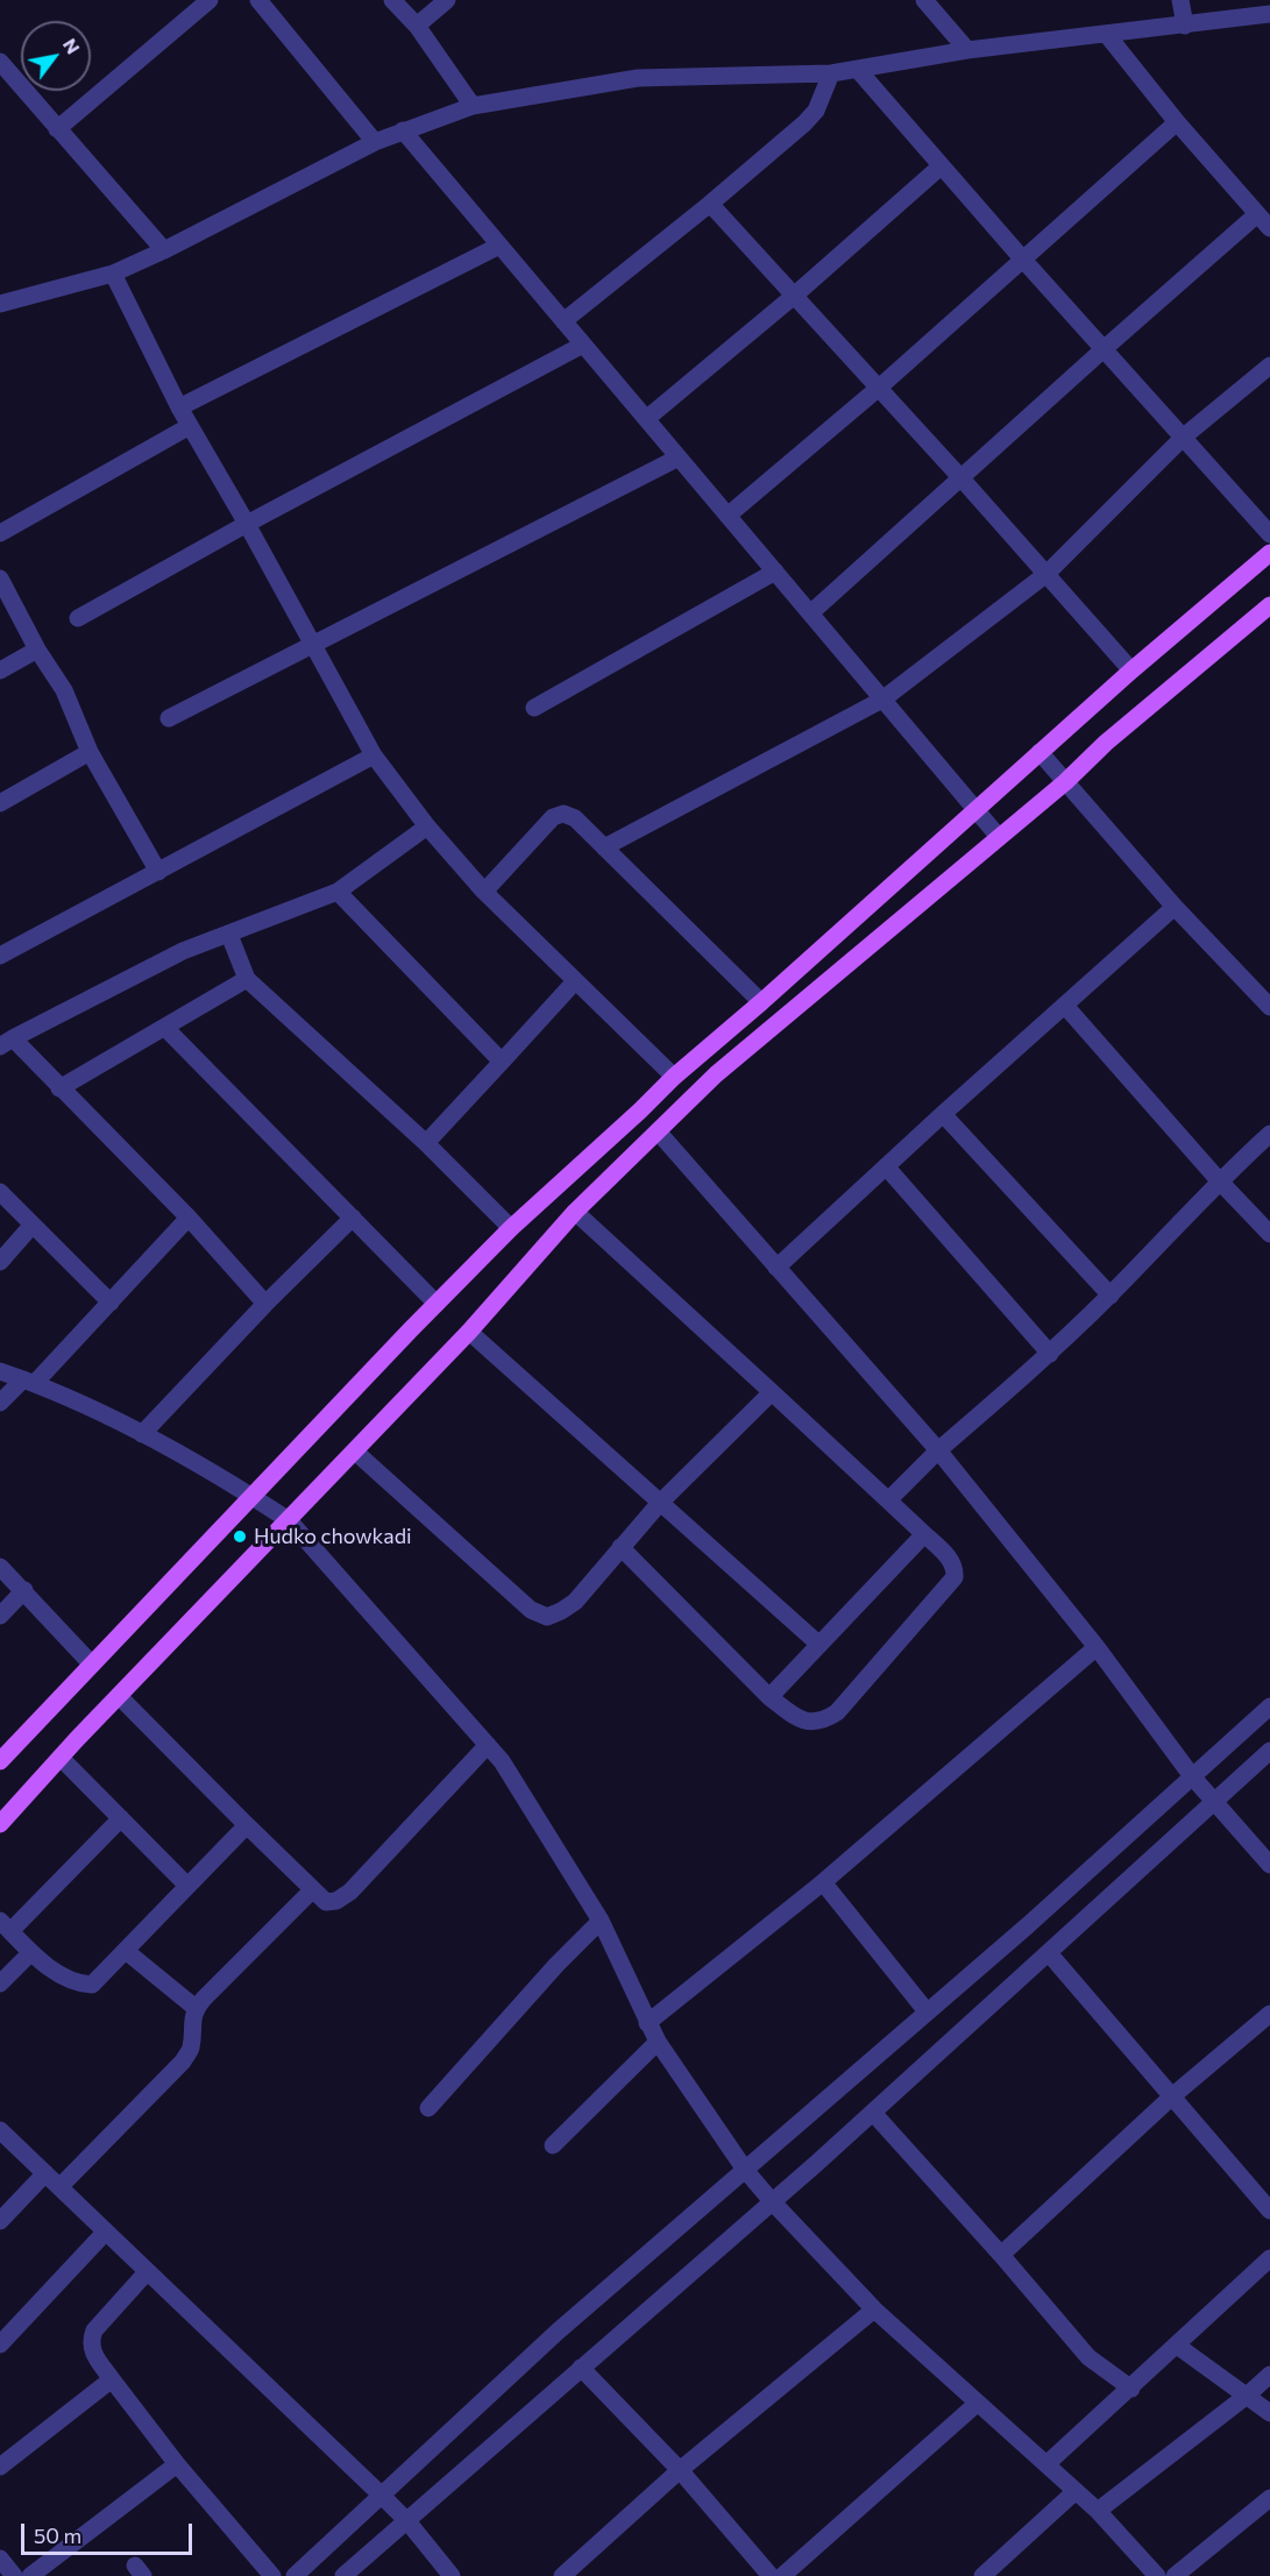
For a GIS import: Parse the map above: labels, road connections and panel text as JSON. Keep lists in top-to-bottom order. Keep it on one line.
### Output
{"places":["Hudko chowkadi"],"scale_bar":"50 m","north":"top right"}
